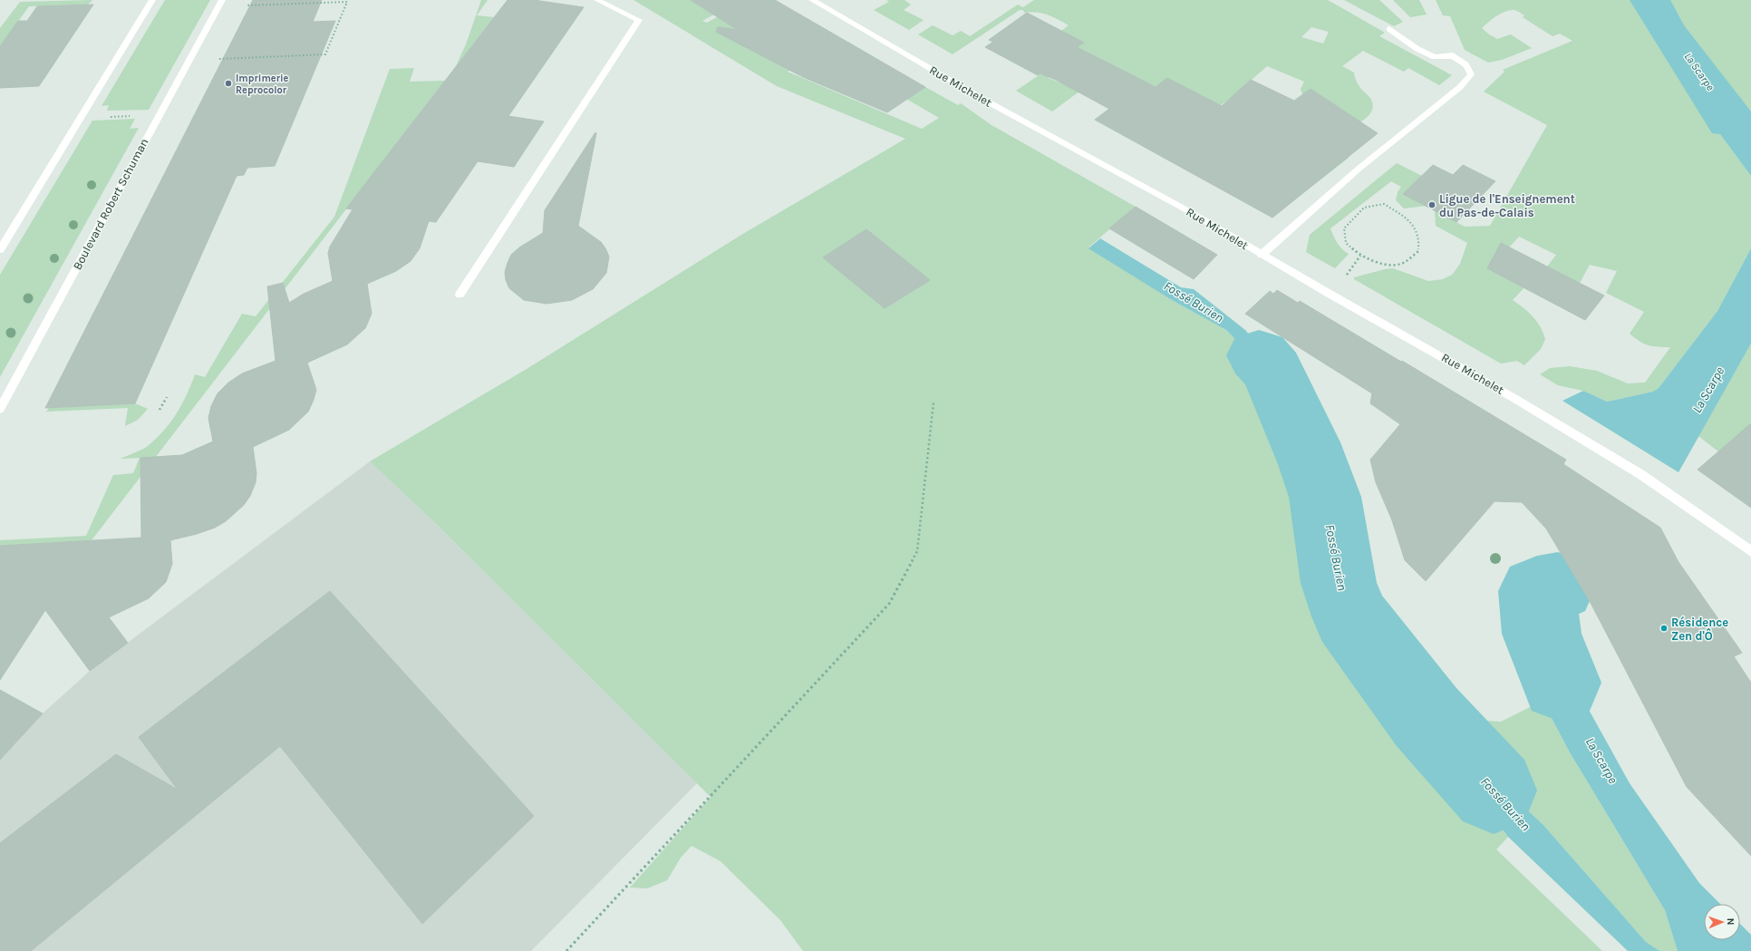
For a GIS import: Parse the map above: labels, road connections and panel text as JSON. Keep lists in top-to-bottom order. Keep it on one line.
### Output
{"streets":{"main road":["Rue Michelet","Boulevard Robert Schuman"]},"water":["La Scarpe","Fossé Burien"],"places":["Imprimerie Reprocolor","Ligue de l'Enseignement du Pas-de-Calais","Résidence Zen d'Ô"],"north":"right"}
